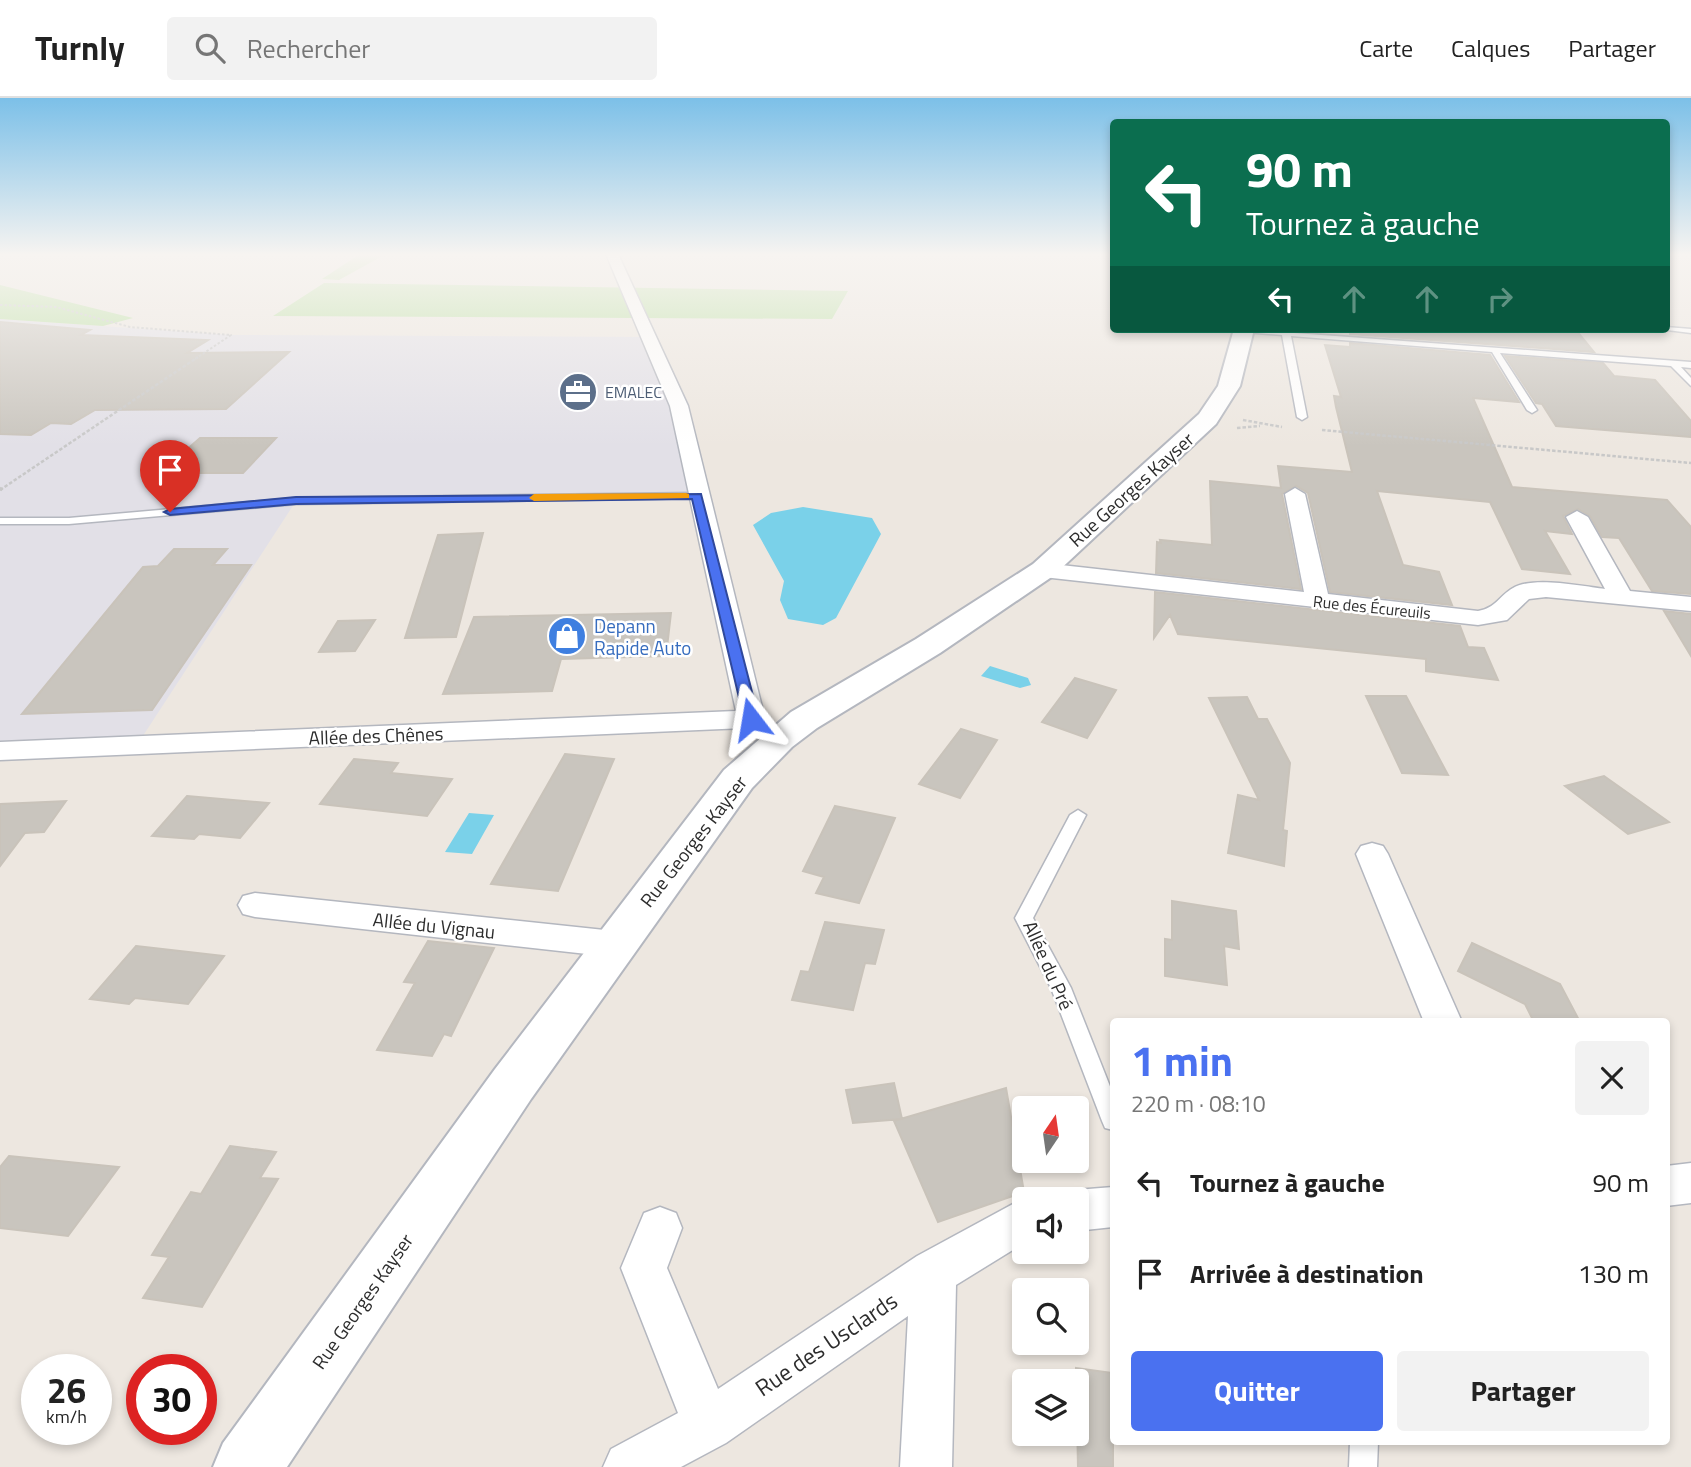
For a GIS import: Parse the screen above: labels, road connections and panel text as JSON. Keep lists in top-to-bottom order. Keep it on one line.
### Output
{"streets":{"street":["Rue Georges Kayser","Rue des Écureuils","Allée des Chênes","Allée du Vignau","Rue des Usclards"],"lane":["Allée du Pré"]},"crossings":[["Rue Georges Kayser","Rue des Écureuils"],["Rue Georges Kayser","Allée des Chênes"],["Rue Georges Kayser","Allée du Vignau"]],"places":{"office":["EMALEC"],"shop":["Depann Rapide Auto"]},"north":"top","page":{"header":"Turnly","search":"Rechercher","nav":["Carte","Calques","Partager"],"turn":["90 m","Tournez à gauche"],"heading":["1 min","220 m · 08:10"],"list":[{"name":"Tournez à gauche","value":"90 m"},{"name":"Arrivée à destination","value":"130 m"}],"buttons":["Quitter","Partager"],"speed":"26 km/h","limit":"30"}}
